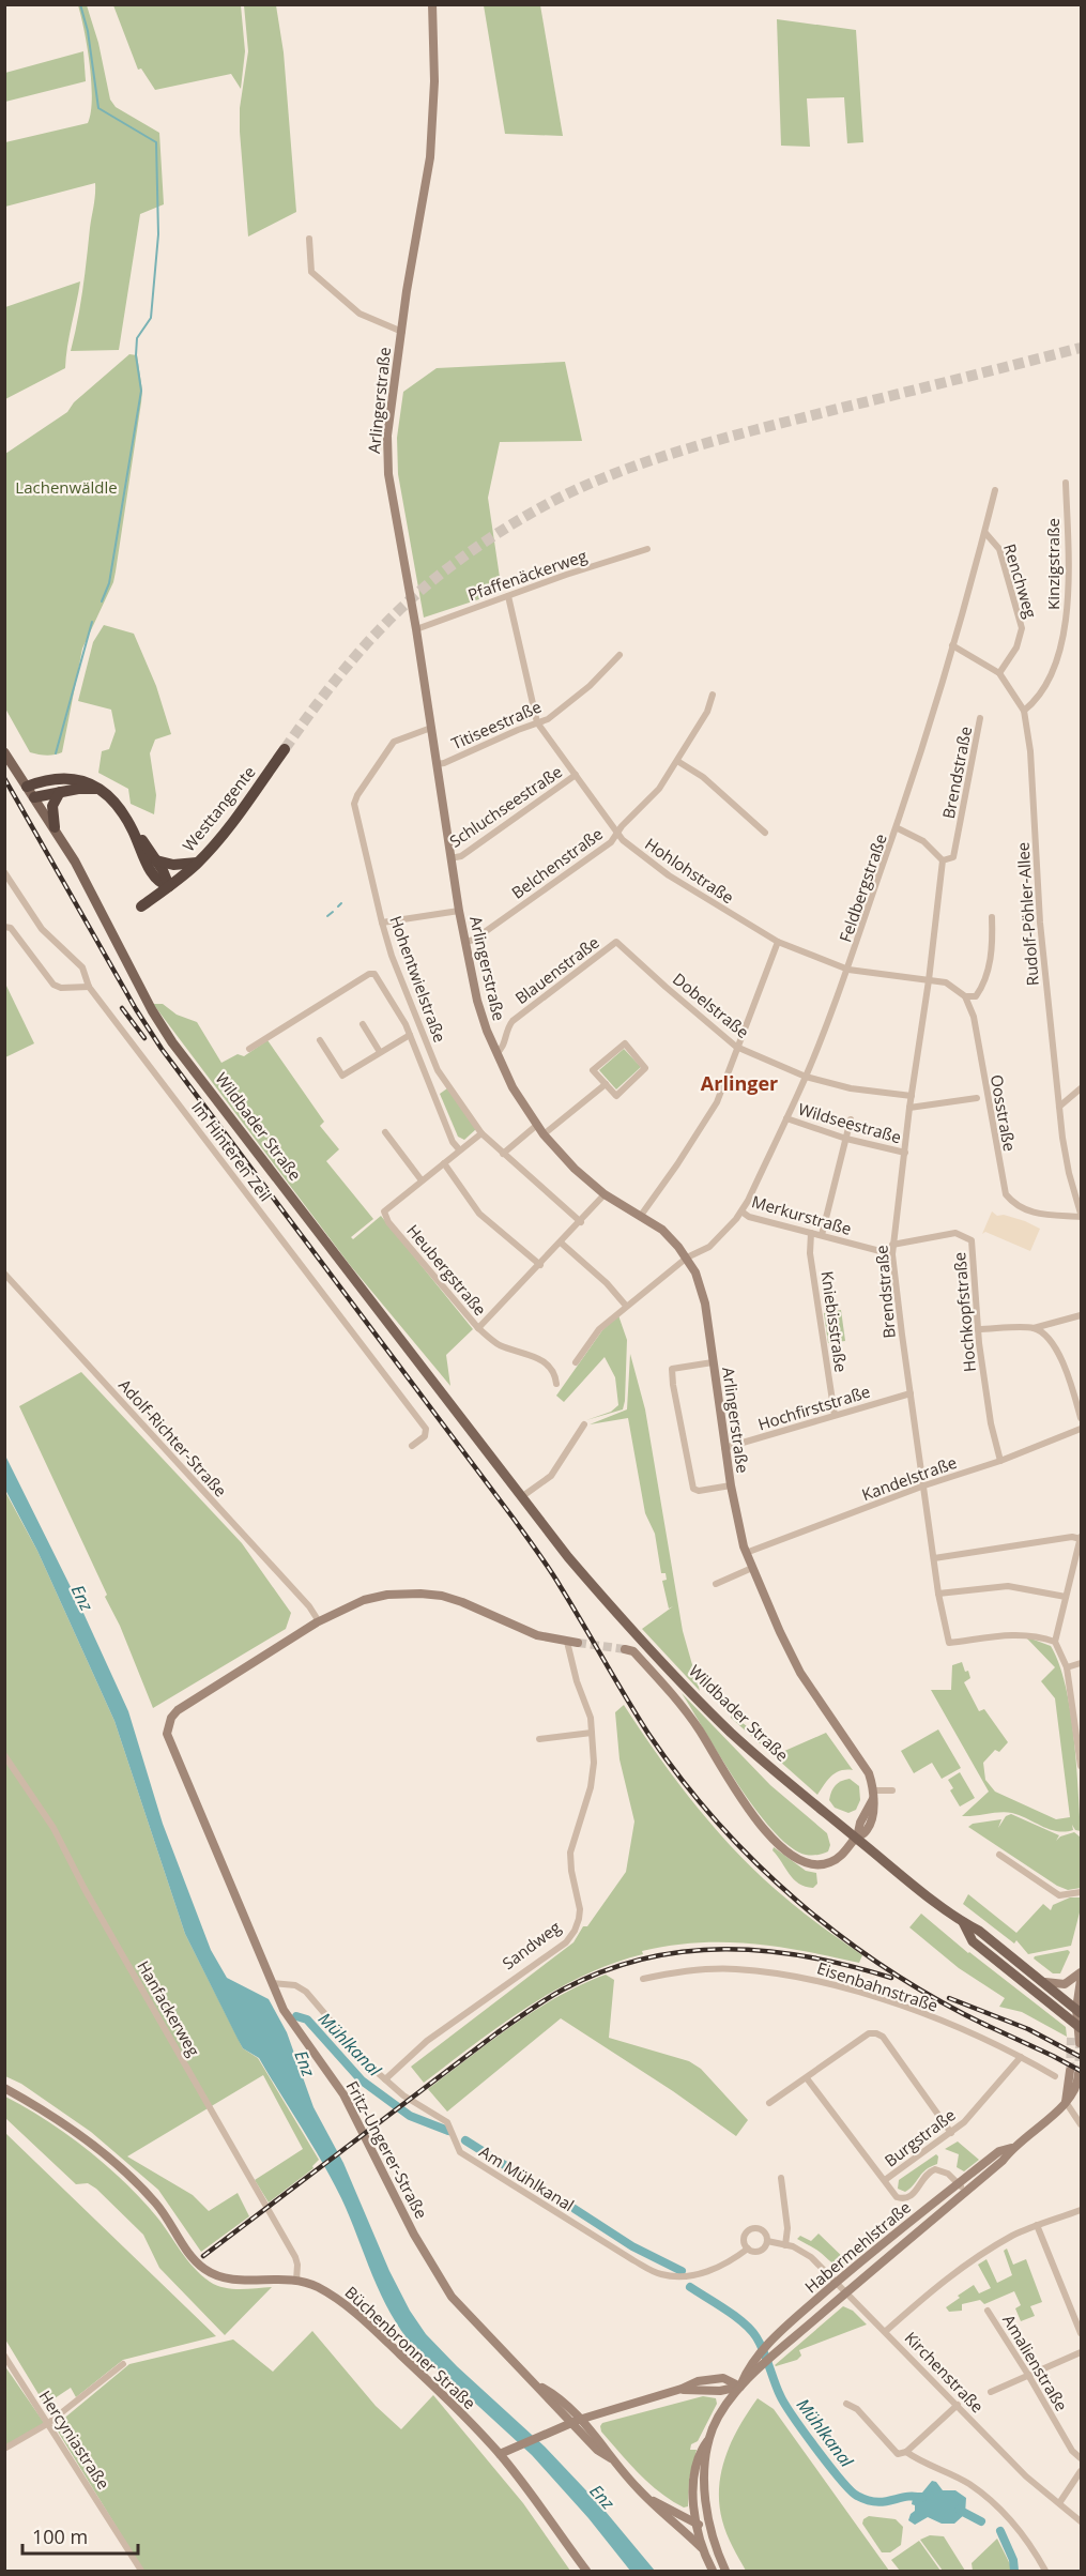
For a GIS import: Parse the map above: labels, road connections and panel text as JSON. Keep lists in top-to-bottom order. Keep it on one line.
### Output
{"streets":{"highway":["Westtangente"],"main road":["Arlingerstraße","Wildbader Straße","Fritz-Ungerer-Straße","Habermehlstraße","Büchenbronner Straße"],"street":["Kinzigstraße","Pfaffenäckerweg","Renchweg","Titiseestraße","Brendstraße","Schluchseestraße","Belchenstraße","Hohlohstraße","Feldbergstraße","Rudolf-Pöhler-Allee","Blauenstraße","Hohentwielstraße","Dobelstraße","Oosstraße","Wildseestraße","Im Hinteren Zeil","Merkurstraße","Heubergstraße","Hochkopfstraße","Kniebisstraße","Hochfirststraße","Adolf-Richter-Straße","Kandelstraße","Sandweg","Eisenbahnstraße","Hanfackerweg","Burgstraße","Am Mühlkanal","Amalienstraße","Kirchenstraße","Hercyniastraße"]},"crossings":[["Arlingerstraße","Pfaffenäckerweg"],["Arlingerstraße","Titiseestraße"],["Arlingerstraße","Schluchseestraße"],["Arlingerstraße","Belchenstraße"],["Arlingerstraße","Feldbergstraße"],["Arlingerstraße","Blauenstraße"],["Arlingerstraße","Hohentwielstraße"],["Arlingerstraße","Heubergstraße"],["Arlingerstraße","Hochfirststraße"],["Arlingerstraße","Kandelstraße"],["Kinzigstraße","Rudolf-Pöhler-Allee"],["Pfaffenäckerweg","Hohlohstraße"],["Renchweg","Feldbergstraße"],["Renchweg","Rudolf-Pöhler-Allee"],["Titiseestraße","Hohlohstraße"],["Brendstraße","Hohlohstraße"],["Brendstraße","Dobelstraße"],["Brendstraße","Wildseestraße"],["Brendstraße","Merkurstraße"],["Brendstraße","Hochkopfstraße"],["Brendstraße","Hochfirststraße"],["Brendstraße","Kandelstraße"],["Schluchseestraße","Hohlohstraße"],["Belchenstraße","Hohlohstraße"],["Hohlohstraße","Feldbergstraße"],["Feldbergstraße","Rudolf-Pöhler-Allee"],["Feldbergstraße","Dobelstraße"],["Feldbergstraße","Wildseestraße"],["Feldbergstraße","Merkurstraße"],["Rudolf-Pöhler-Allee","Oosstraße"],["Blauenstraße","Dobelstraße"],["Hohentwielstraße","Heubergstraße"],["Merkurstraße","Kniebisstraße"],["Hochkopfstraße","Kandelstraße"],["Kniebisstraße","Hochfirststraße"],["Adolf-Richter-Straße","Fritz-Ungerer-Straße"],["Sandweg","Am Mühlkanal"],["Eisenbahnstraße","Burgstraße"],["Hanfackerweg","Büchenbronner Straße"],["Burgstraße","Habermehlstraße"],["Fritz-Ungerer-Straße","Am Mühlkanal"],["Fritz-Ungerer-Straße","Habermehlstraße"],["Am Mühlkanal","Kirchenstraße"],["Habermehlstraße","Kirchenstraße"]],"districts":["Arlinger"],"water":["Enz","Mühlkanal"],"parks":["Lachenwäldle"],"scale_bar":"100 m"}
